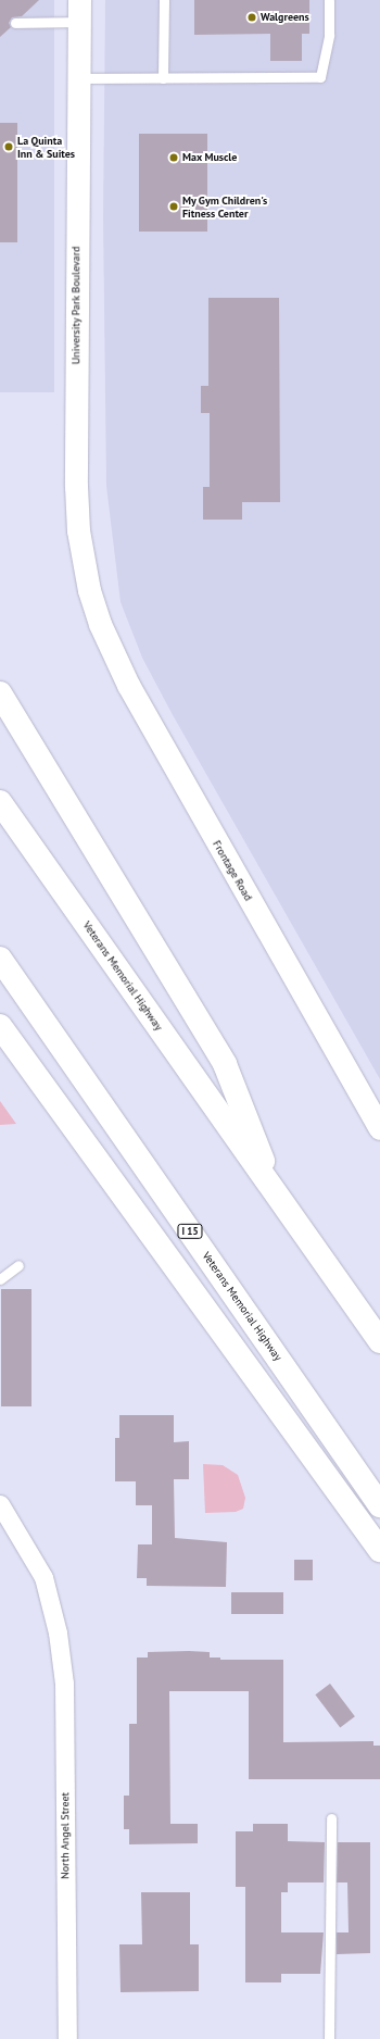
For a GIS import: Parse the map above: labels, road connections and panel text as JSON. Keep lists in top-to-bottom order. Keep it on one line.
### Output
{"streets":{"highway":["Veterans Memorial Highway","I 15"],"street":["University Park Boulevard","Frontage Road","North Angel Street"]},"crossings":[["University Park Boulevard","Frontage Road"]],"places":["Walgreens","La Quinta Inn & Suites","Max Muscle","My Gym Children's Fitness Center"]}
